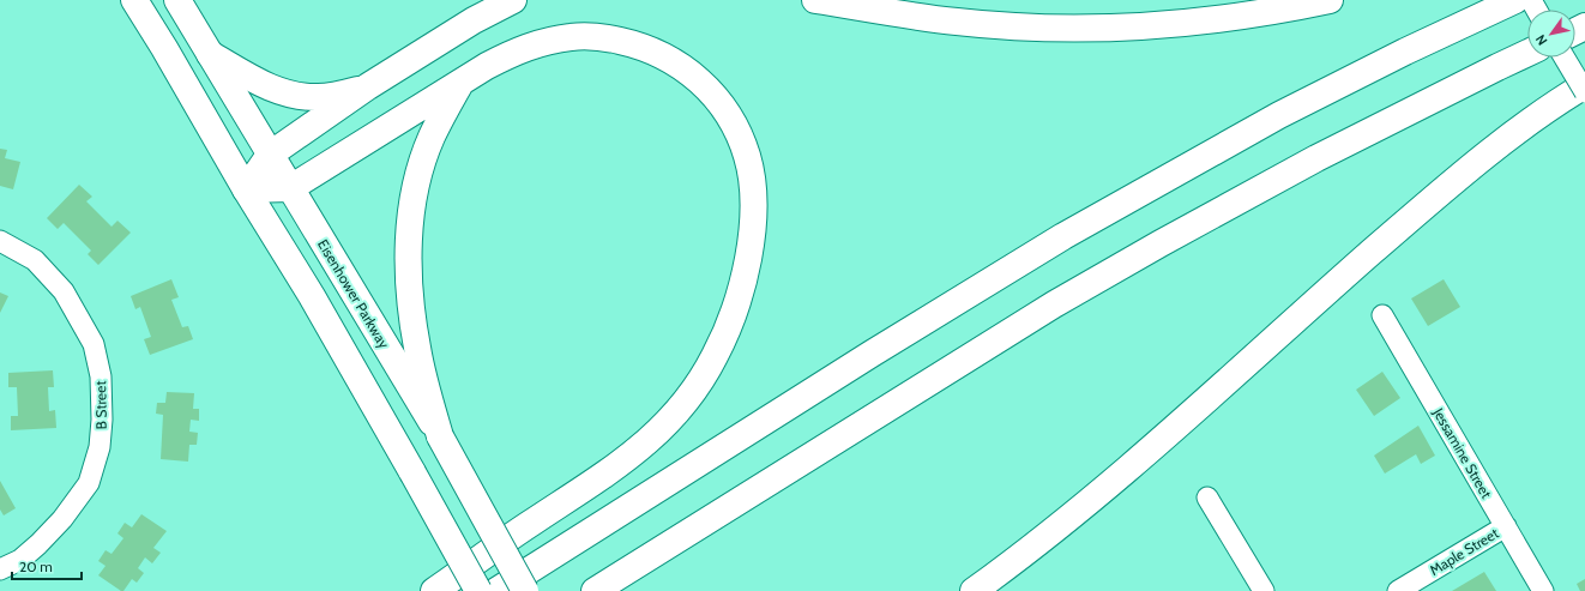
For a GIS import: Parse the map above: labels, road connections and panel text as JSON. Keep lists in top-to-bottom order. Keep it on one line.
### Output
{"streets":{"main road":["Eisenhower Parkway"],"street":["B Street","Jessamine Street","Maple Street"]},"crossings":[["Jessamine Street","Maple Street"]],"scale_bar":"20 m","north":"bottom left"}
